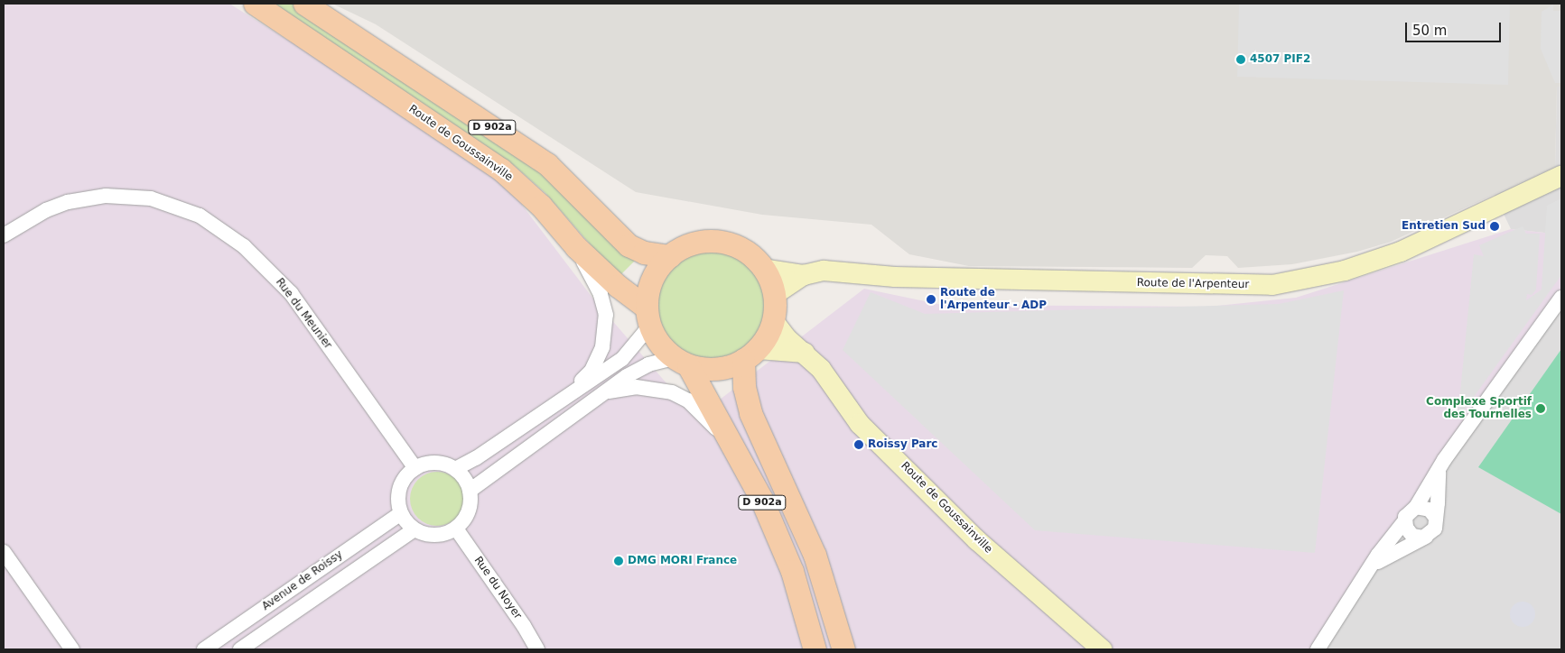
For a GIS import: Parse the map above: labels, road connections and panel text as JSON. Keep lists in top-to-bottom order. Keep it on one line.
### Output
{"streets":{"main road":["D 902a","Route de Goussainville","Route de l'Arpenteur"],"street":["Rue du Meunier","Avenue de Roissy","Rue du Noyer"]},"crossings":[["D 902a","Route de Goussainville"],["D 902a","Route de l'Arpenteur"],["Route de Goussainville","Route de l'Arpenteur"],["Rue du Meunier","Avenue de Roissy"],["Rue du Meunier","Rue du Noyer"],["Avenue de Roissy","Rue du Noyer"]],"places":["4507 PIF2","Entretien Sud","Route de l'Arpenteur - ADP","Complexe Sportif des Tournelles","Roissy Parc","DMG MORI France"],"scale_bar":"50 m"}
